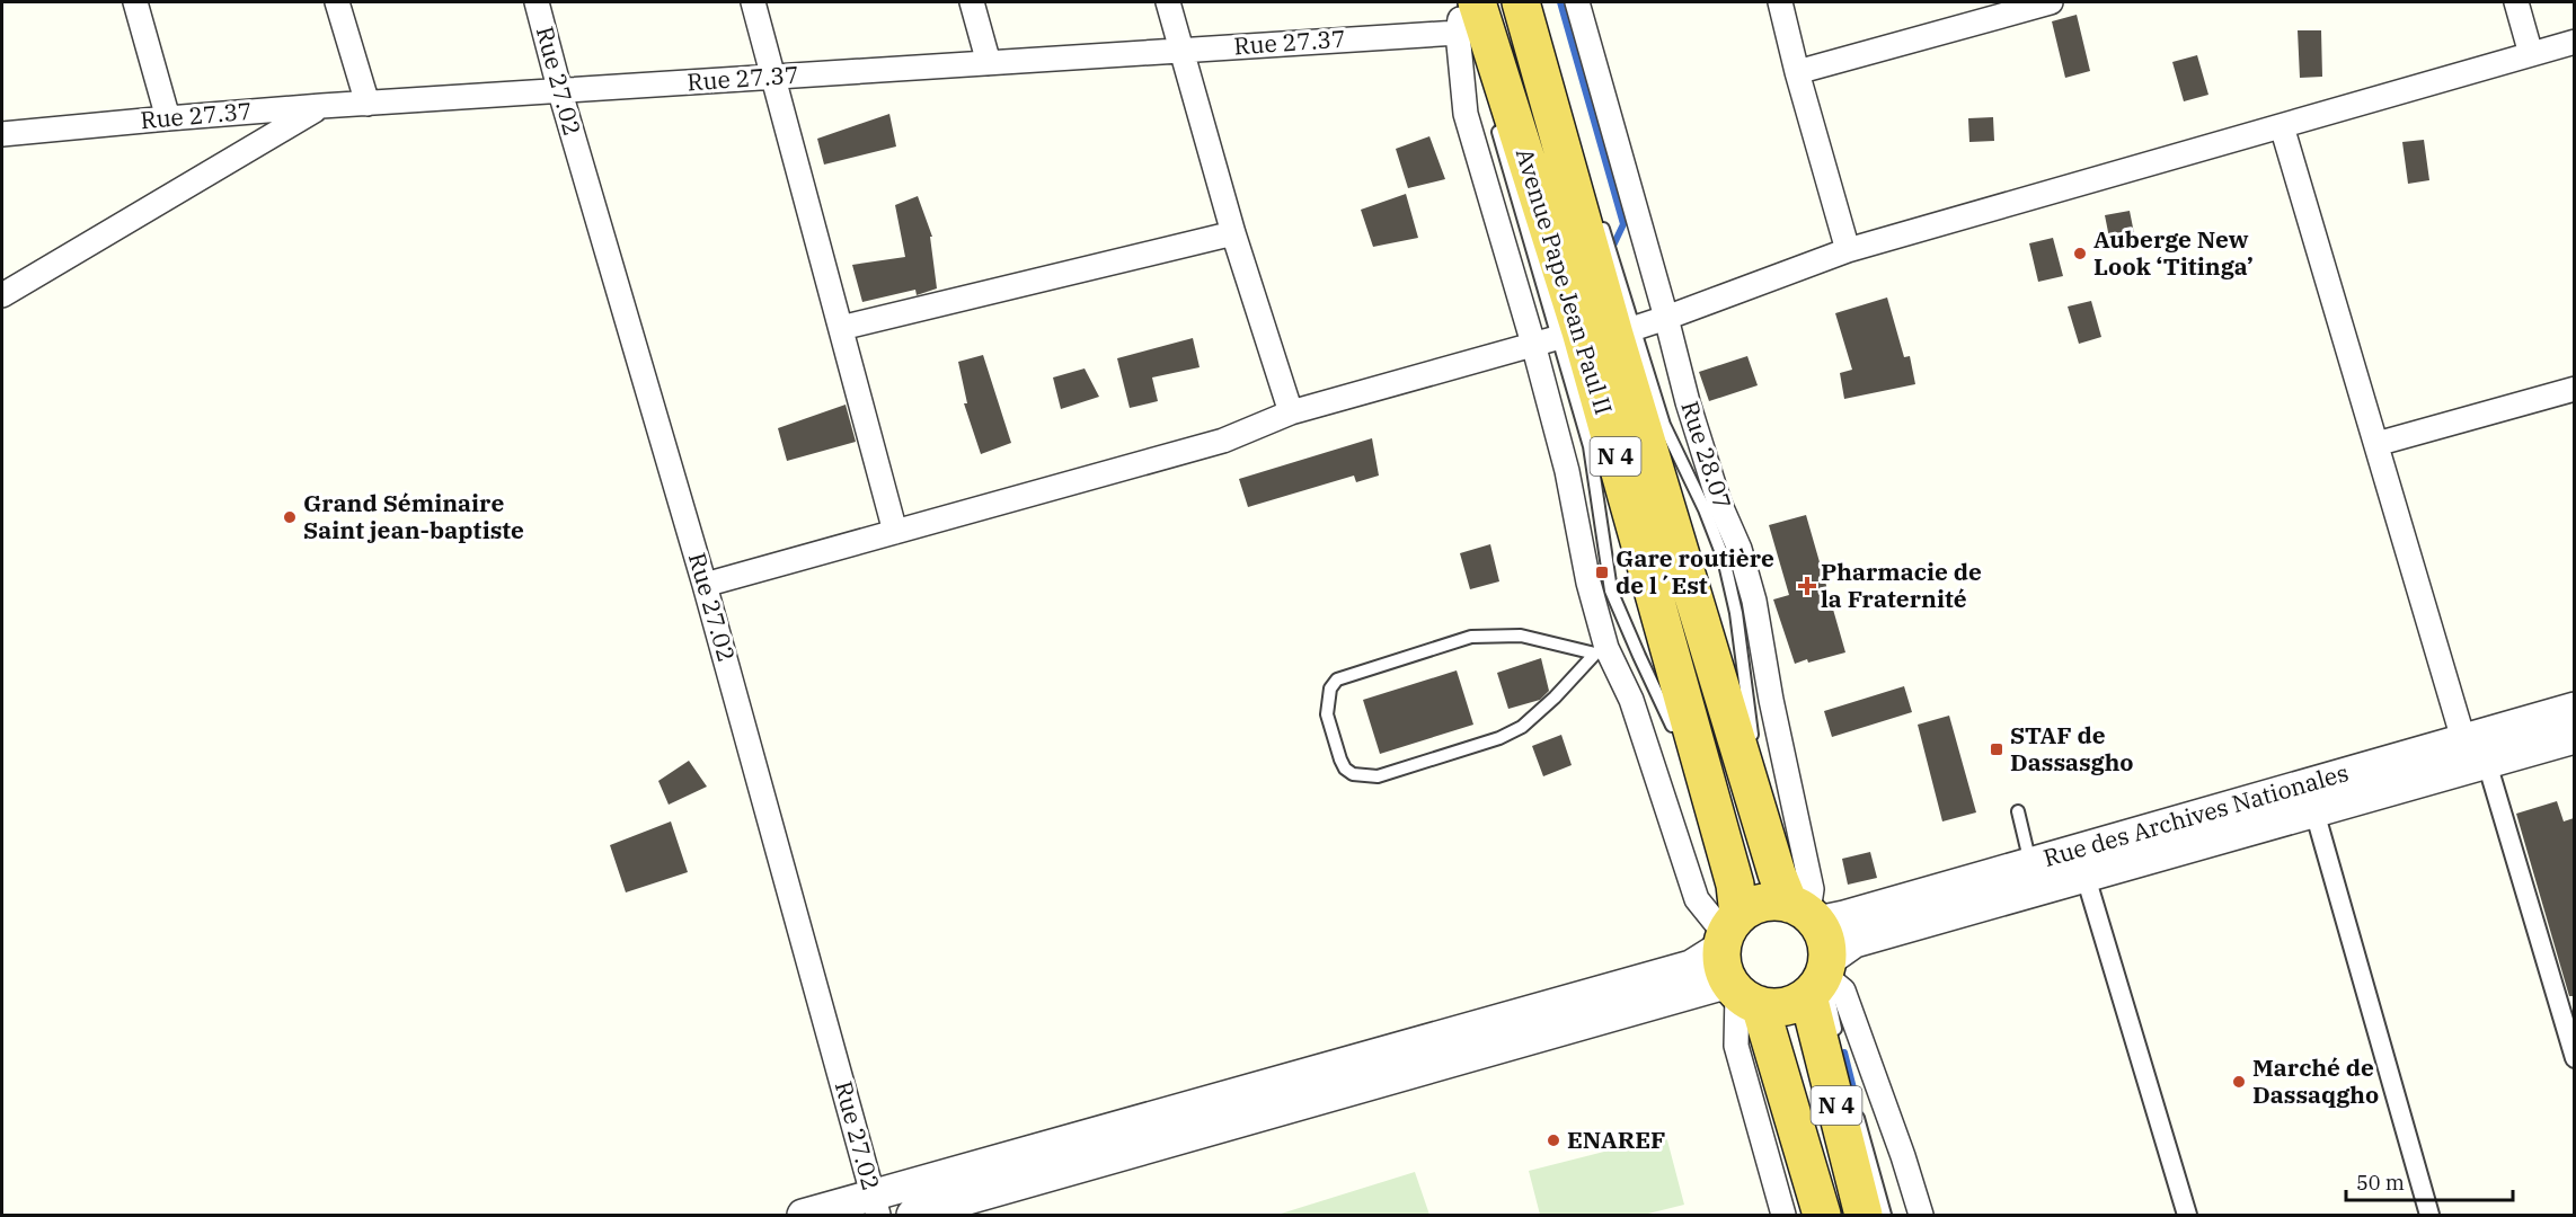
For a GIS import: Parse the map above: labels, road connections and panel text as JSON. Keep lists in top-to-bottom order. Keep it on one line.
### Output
{"streets":{"highway":["Avenue Pape Jean Paul II","N 4"],"street":["Rue 27.37","Rue 27.02","Rue 28.07","Rue des Archives Nationales"]},"crossings":[["Rue 27.37","Rue 27.02"],["Rue 27.37","Avenue Pape Jean Paul II"],["Avenue Pape Jean Paul II","Rue 28.07"],["Avenue Pape Jean Paul II","Rue des Archives Nationales"],["Rue 28.07","Rue des Archives Nationales"]],"places":{"other":["Auberge New Look ‘Titinga’","Grand Séminaire Saint jean-baptiste","Marché de Dassaqgho","ENAREF"],"transit":["Gare routière de l´Est","STAF de Dassasgho"],"health":["Pharmacie de la Fraternité"]},"scale_bar":"50 m"}
